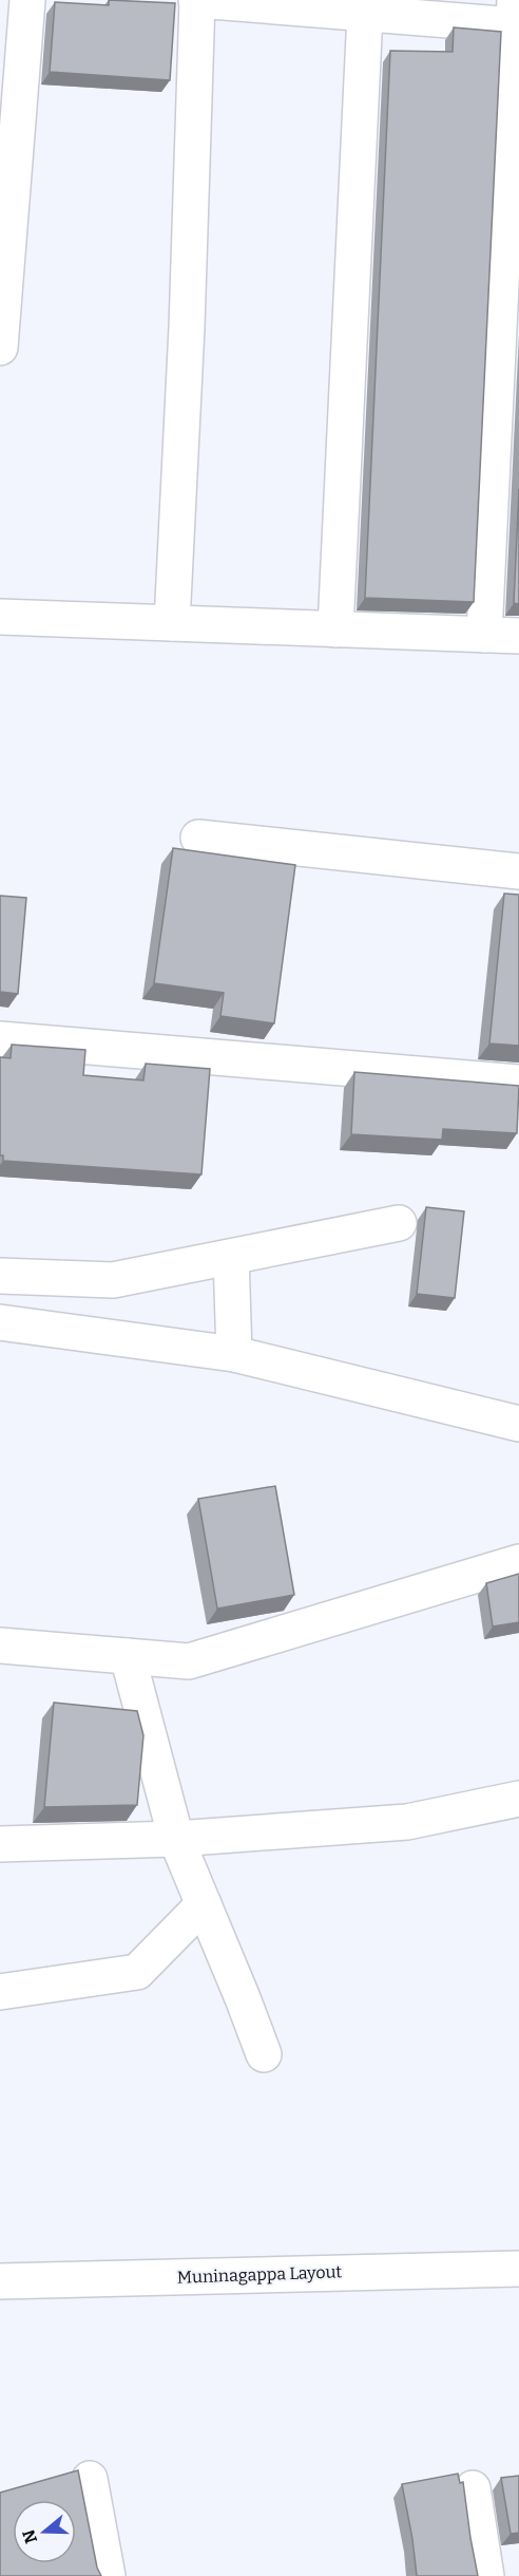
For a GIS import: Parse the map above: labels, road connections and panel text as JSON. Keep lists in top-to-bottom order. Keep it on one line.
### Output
{"streets":{"street":["Muninagappa Layout"]},"north":"left"}
